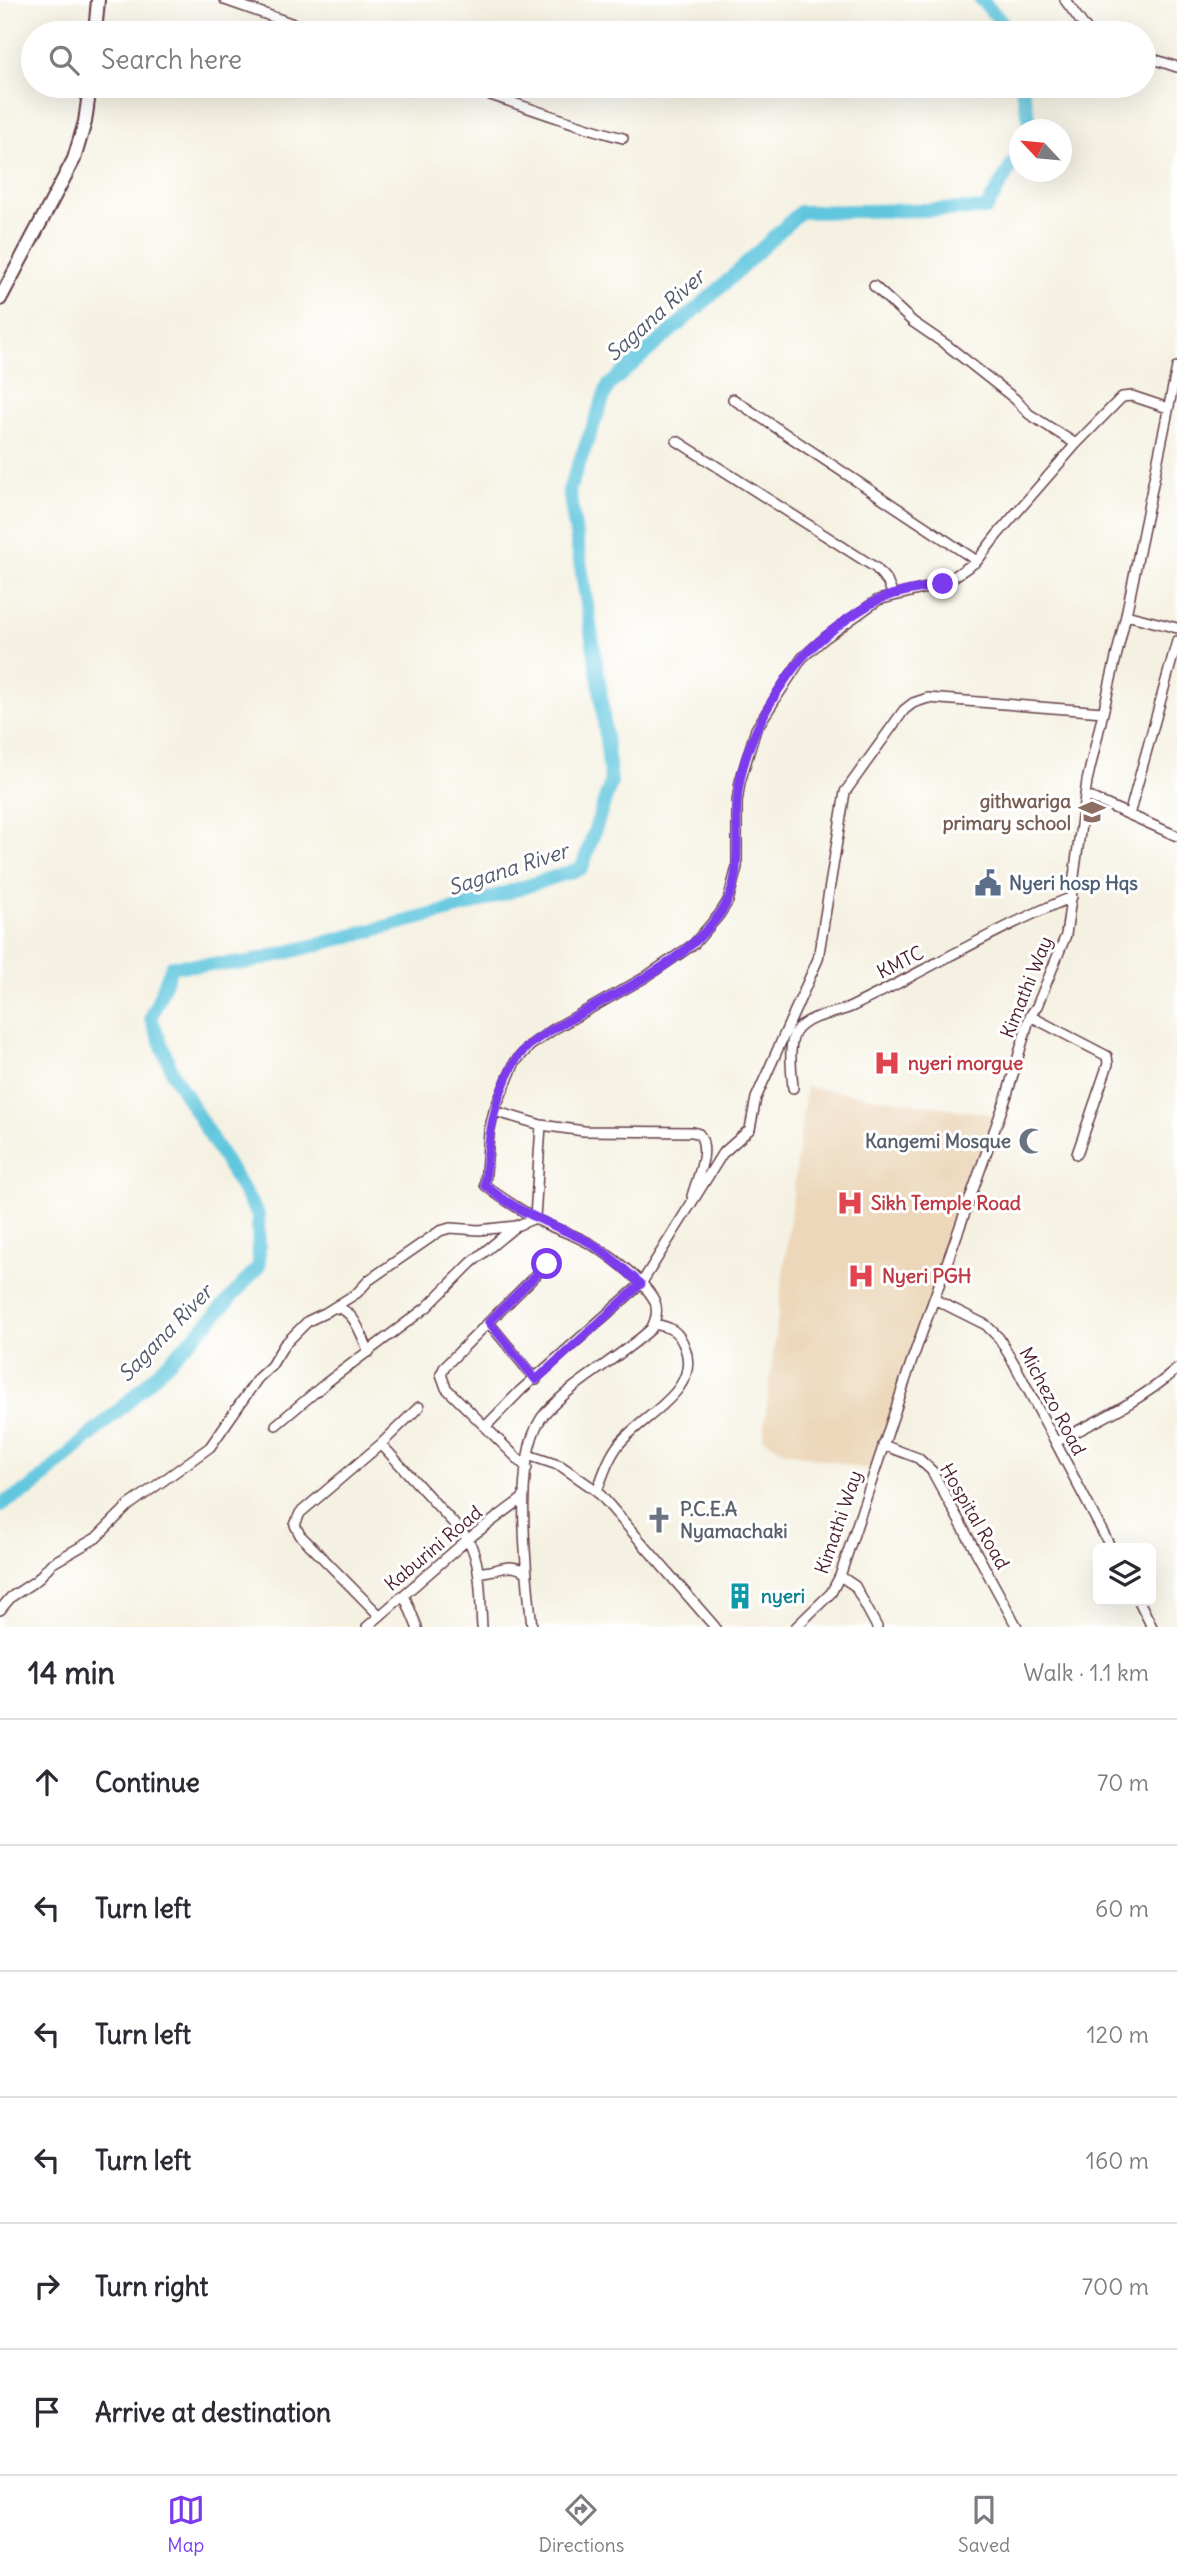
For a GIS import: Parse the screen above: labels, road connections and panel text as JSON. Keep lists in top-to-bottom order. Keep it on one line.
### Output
{"streets":{"street":["KMTC","Kimathi Way","Michezo Road","Hospital Road","Kaburini Road"]},"crossings":[["KMTC","Kimathi Way"],["Kimathi Way","Michezo Road"],["Kimathi Way","Hospital Road"]],"water":["Sagana River"],"places":{"school or university":["githwariga primary school"],"public building":["Nyeri hosp Hqs"],"hospital":["nyeri morgue","Sikh Temple Road","Nyeri PGH"],"mosque":["Kangemi Mosque"],"church":["P.C.E.A Nyamachaki"],"building":["nyeri"]},"north":"top left","page":{"search":"Search here","heading":["14 min","Walk · 1.1 km"],"list":[["Continue","70 m"],["Turn left","60 m"],["Turn left","120 m"],["Turn left","160 m"],["Turn right","700 m"],"Arrive at destination"],"nav":["Map","Directions","Saved"]}}
